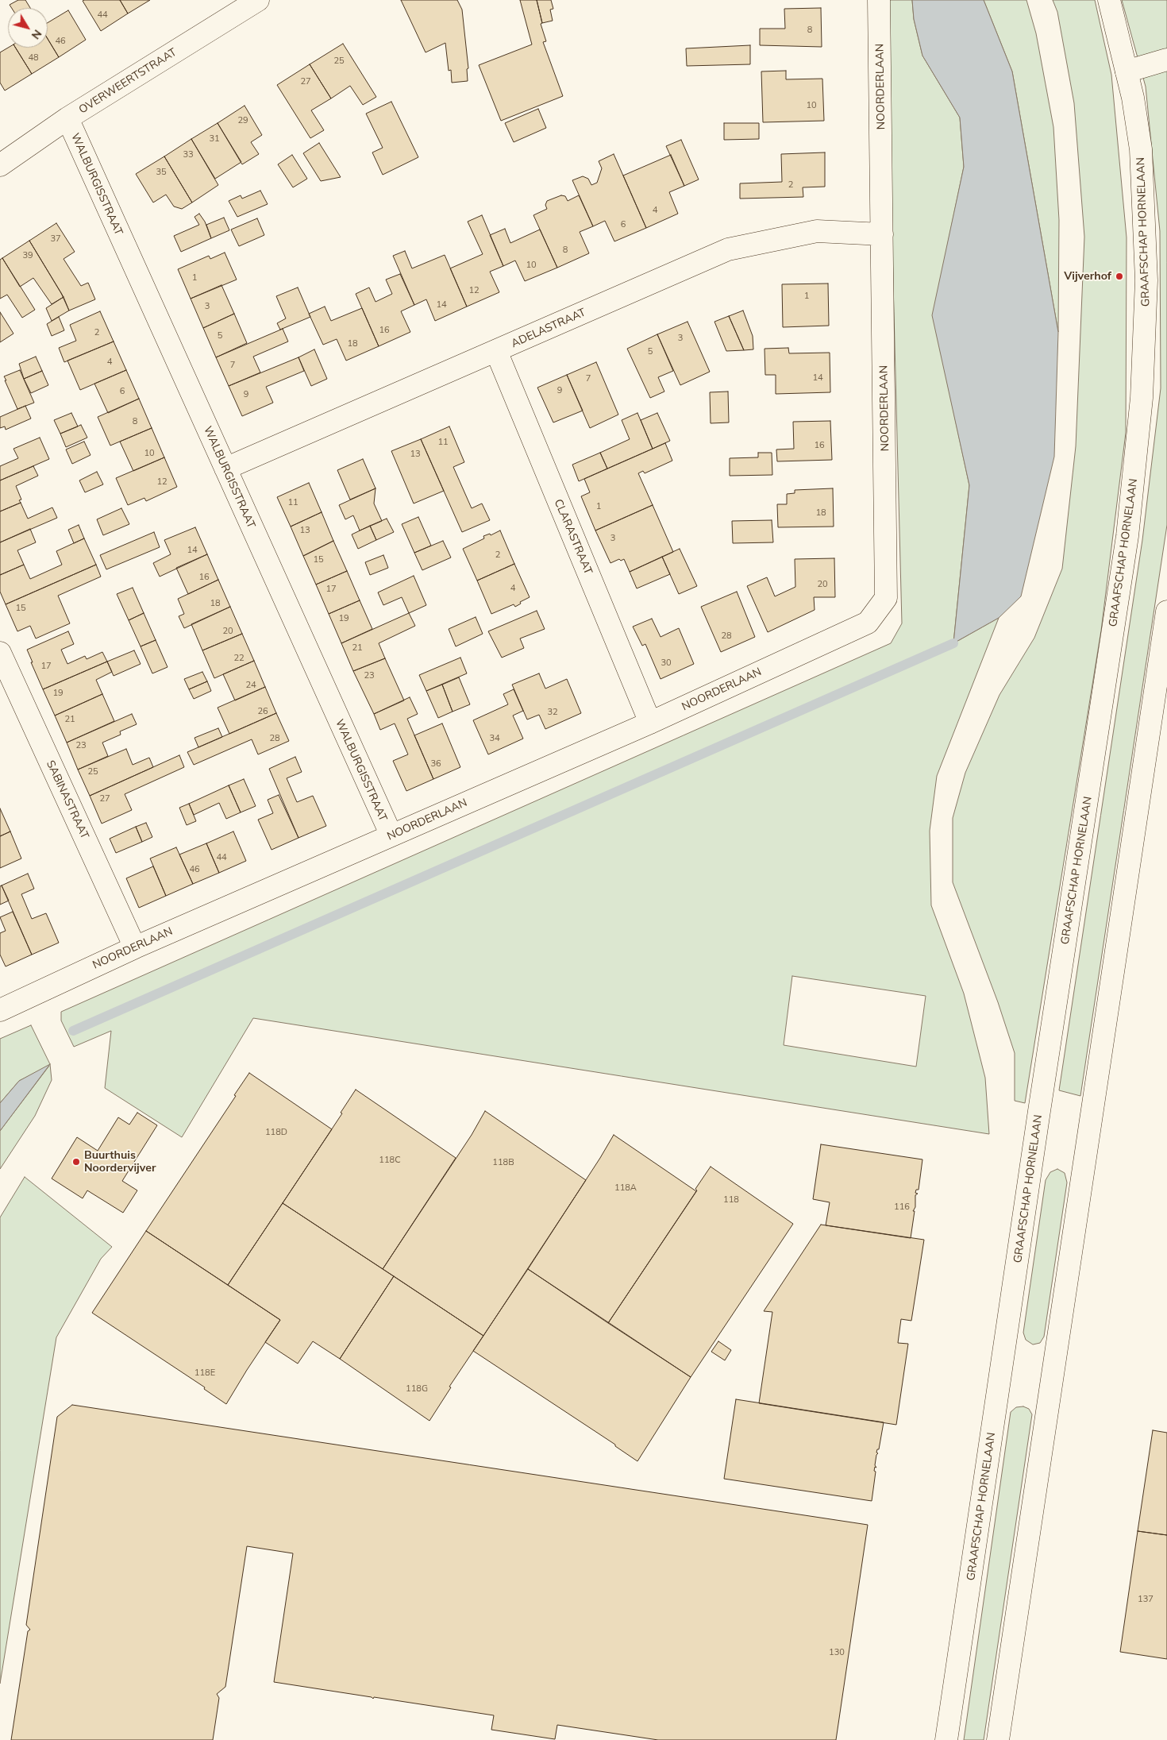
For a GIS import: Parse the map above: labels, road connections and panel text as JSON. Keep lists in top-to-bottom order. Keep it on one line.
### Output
{"streets":{"street":["OVERWEERTSTRAAT","NOORDERLAAN","WALBURGISSTRAAT","GRAAFSCHAP HORNELAAN","ADELASTRAAT","CLARASTRAAT","SABINASTRAAT"]},"crossings":[["OVERWEERTSTRAAT","WALBURGISSTRAAT"],["NOORDERLAAN","WALBURGISSTRAAT"],["NOORDERLAAN","ADELASTRAAT"],["NOORDERLAAN","CLARASTRAAT"],["NOORDERLAAN","SABINASTRAAT"],["WALBURGISSTRAAT","ADELASTRAAT"],["ADELASTRAAT","CLARASTRAAT"]],"places":["Vijverhof","Buurthuis Noordervijver"],"house_numbers":["44","8","46","48","25","27","10","29","31","33","35","2","4","6","37","8","39","10","1","12","1","14","3","16","2","5","3","18","5","4","7","14","7","9","6","9","8","11","16","10","13","12","11","1","18","13","3","14","2","15","16","20","4","17","18","15","19","20","28","21","22","30","17","23","24","19","26","32","21","28","34","23","36","25","27","44","46","118D","118C","118B","118A","118","116","118E","118G","137","130"],"north":"bottom right"}
